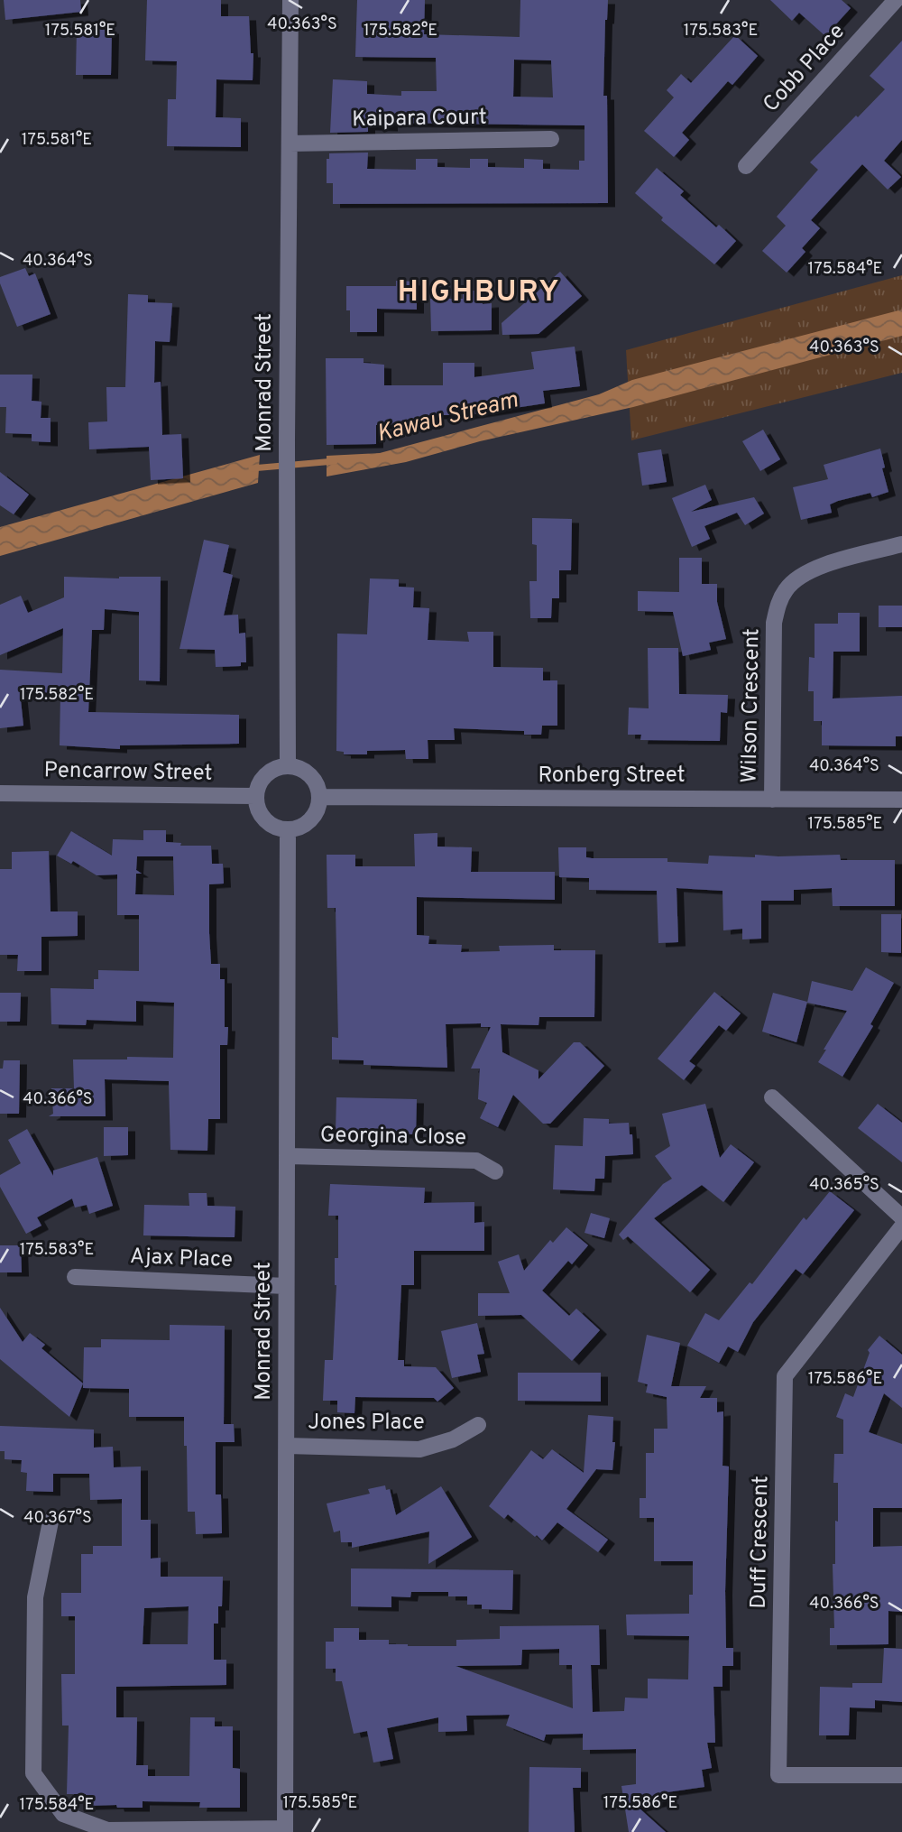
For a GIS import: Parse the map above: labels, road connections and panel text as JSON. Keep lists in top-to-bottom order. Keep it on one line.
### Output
{"streets":{"street":["Cobb Place","Kaipara Court","Monrad Street","Wilson Crescent","Pencarrow Street","Ronberg Street","Georgina Close","Ajax Place","Jones Place","Duff Crescent"]},"crossings":[["Kaipara Court","Monrad Street"],["Monrad Street","Pencarrow Street"],["Monrad Street","Ronberg Street"],["Monrad Street","Georgina Close"],["Monrad Street","Ajax Place"],["Monrad Street","Jones Place"],["Wilson Crescent","Ronberg Street"],["Pencarrow Street","Ronberg Street"]],"districts":["HIGHBURY"],"water":["Kawau Stream"],"coordinates":["40.363°S","175.582°E","175.581°E","175.583°E","40.364°S","175.584°E","175.585°E","40.366°S","40.365°S","175.586°E","40.367°S"]}
